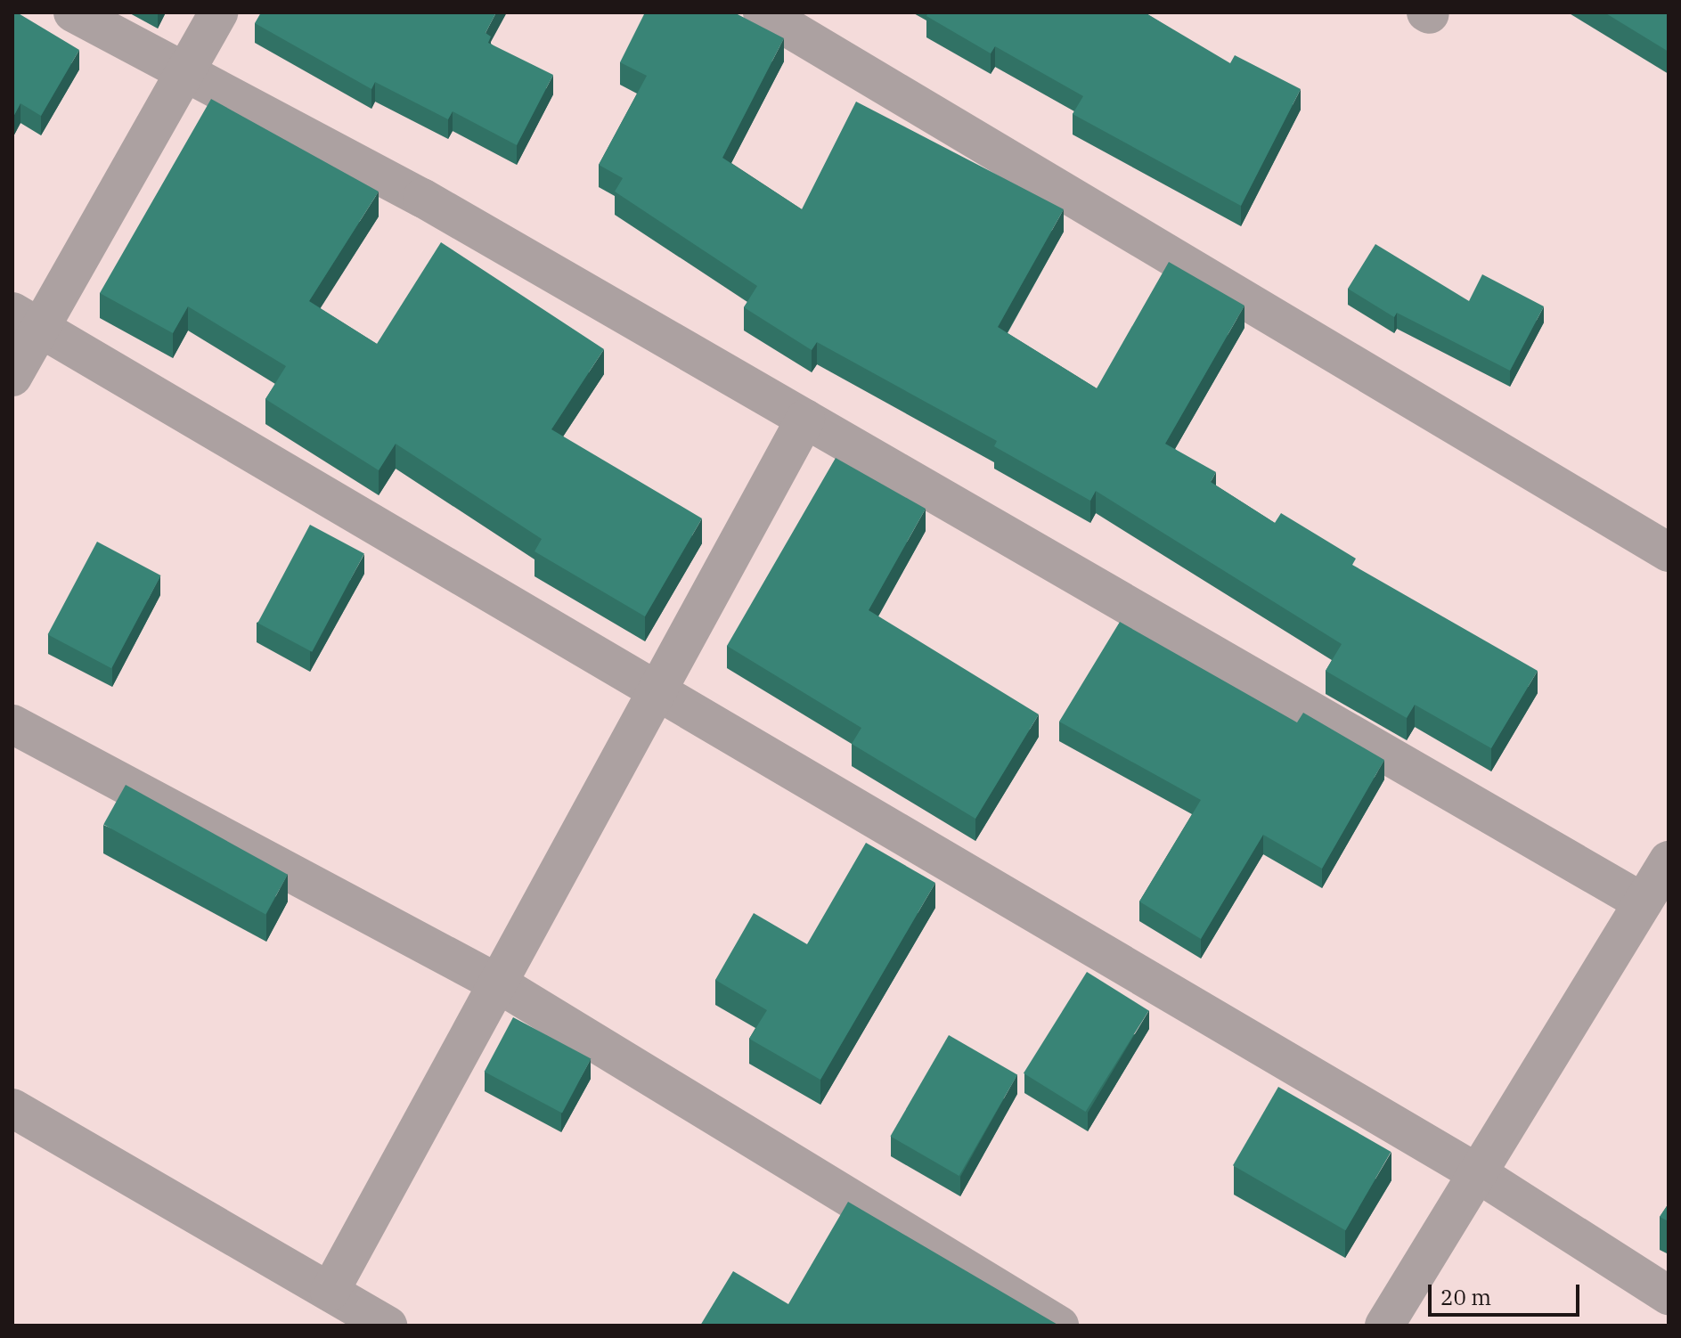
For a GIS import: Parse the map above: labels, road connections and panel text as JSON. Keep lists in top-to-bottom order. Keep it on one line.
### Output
{"scale_bar":"20 m"}
